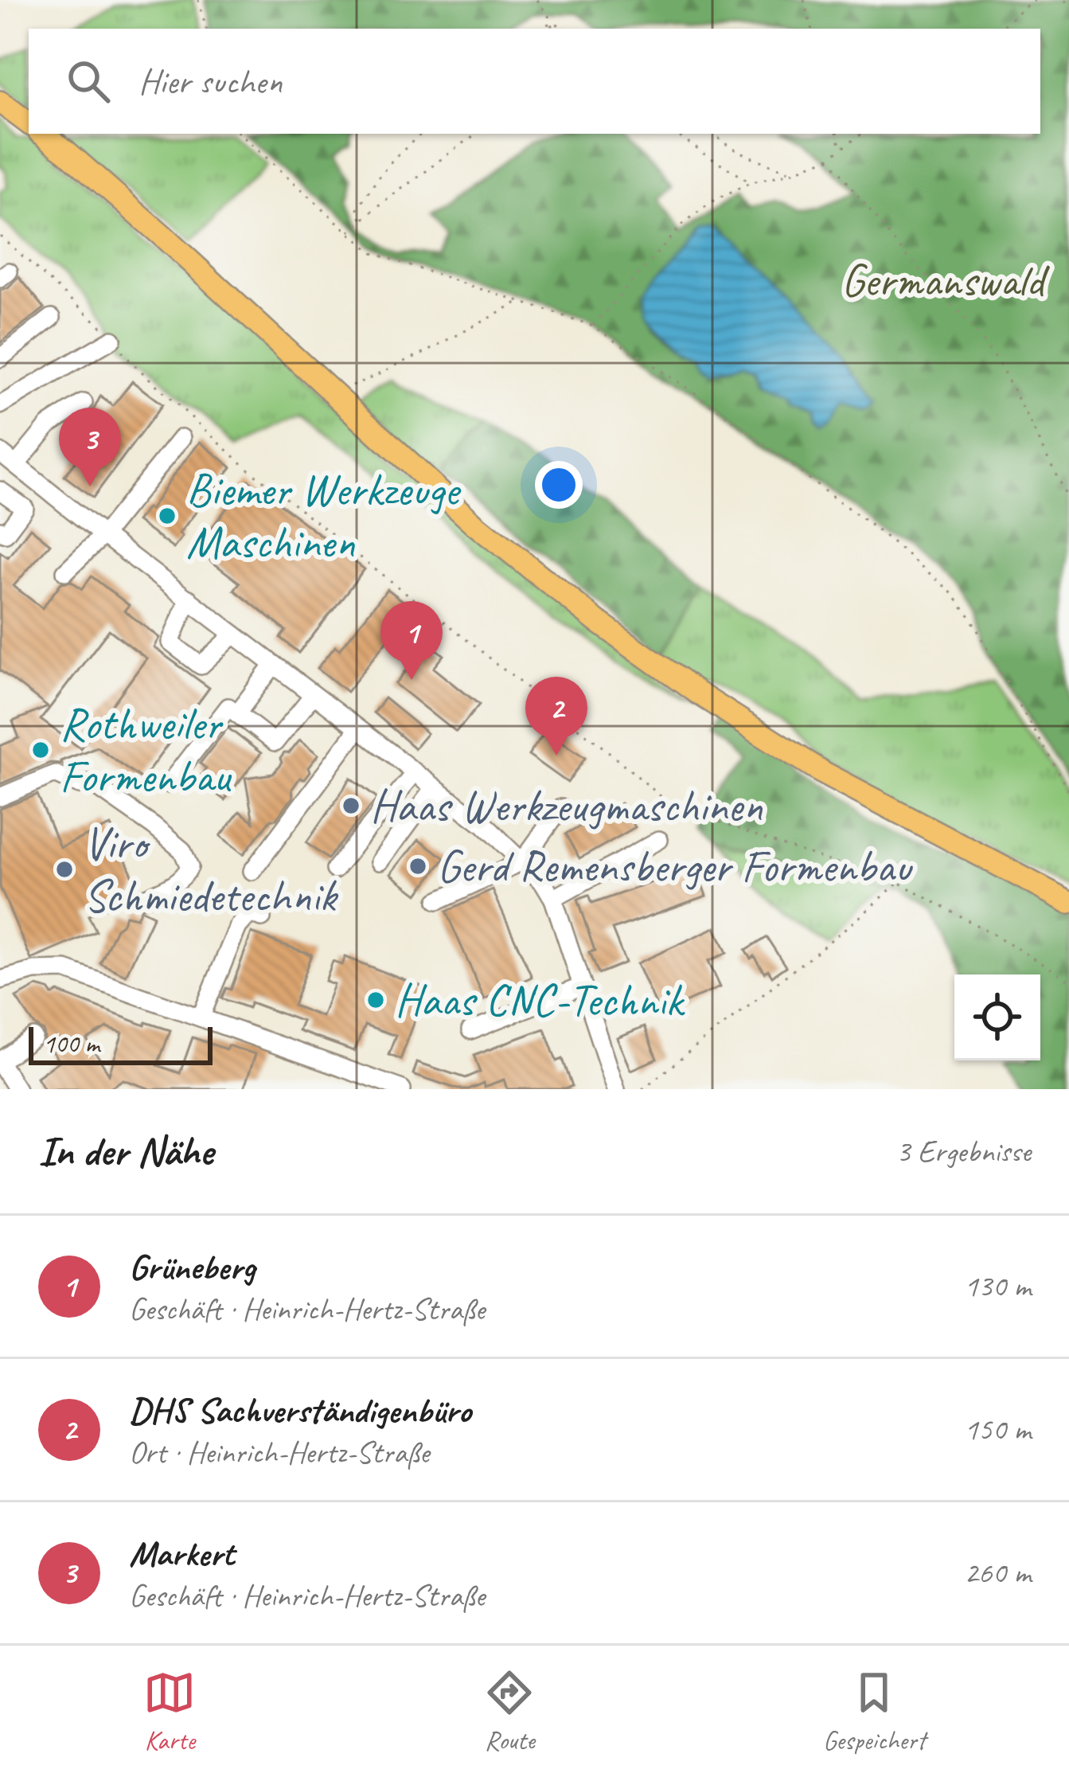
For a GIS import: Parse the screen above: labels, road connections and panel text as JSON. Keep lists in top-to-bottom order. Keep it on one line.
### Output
{"parks":["Germanswald"],"places":["Biemer Werkzeuge Maschinen","Rothweiler Formenbau","Haas Werkzeugmaschinen","Gerd Remensberger Formenbau","Viro Schmiedetechnik","Haas CNC-Technik"],"scale_bar":"100 m","page":{"search":"Hier suchen","pins":["3","1","2"],"scale":"100 m","heading":["In der Nähe","3 Ergebnisse"],"list":[{"mark":"1","name":"Grüneberg","note":"Geschäft · Heinrich-Hertz-Straße","value":"130 m"},{"mark":"2","name":"DHS Sachverständigenbüro","note":"Ort · Heinrich-Hertz-Straße","value":"150 m"},{"mark":"3","name":"Markert","note":"Geschäft · Heinrich-Hertz-Straße","value":"260 m"}],"nav":["Karte","Route","Gespeichert"]}}
